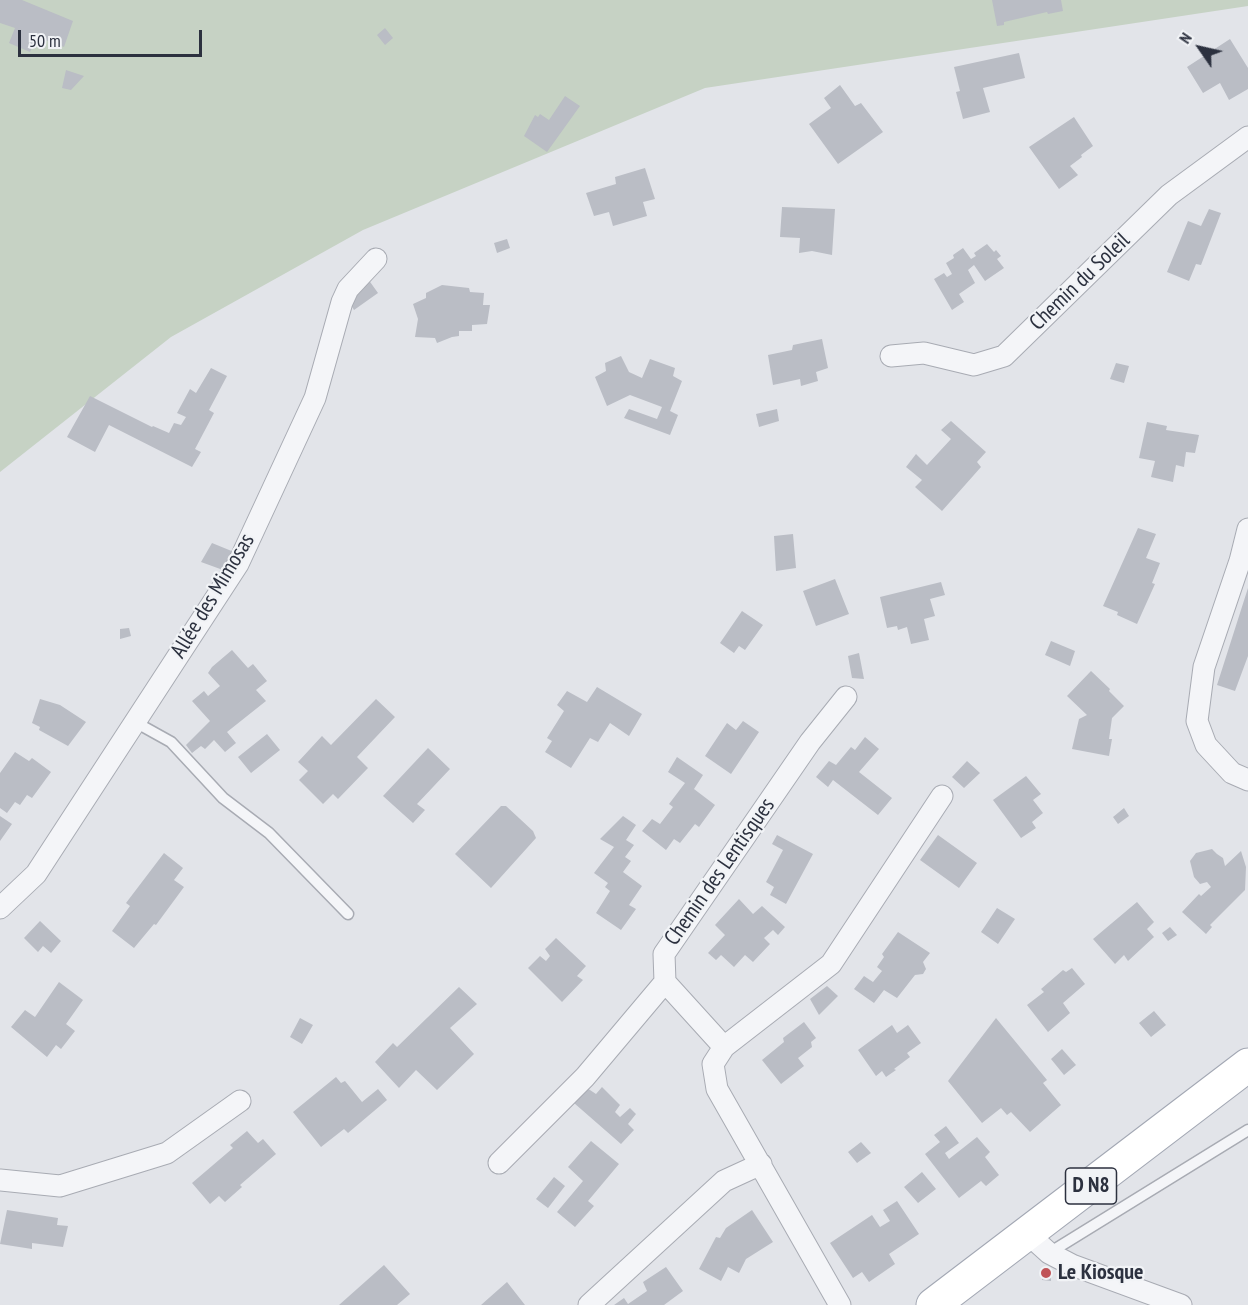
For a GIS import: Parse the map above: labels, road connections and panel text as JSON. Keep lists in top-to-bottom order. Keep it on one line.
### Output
{"streets":{"main road":["D N8"],"street":["Chemin du Soleil","Allée des Mimosas","Chemin des Lentisques"]},"places":["Le Kiosque"],"scale_bar":"50 m","north":"top left"}
